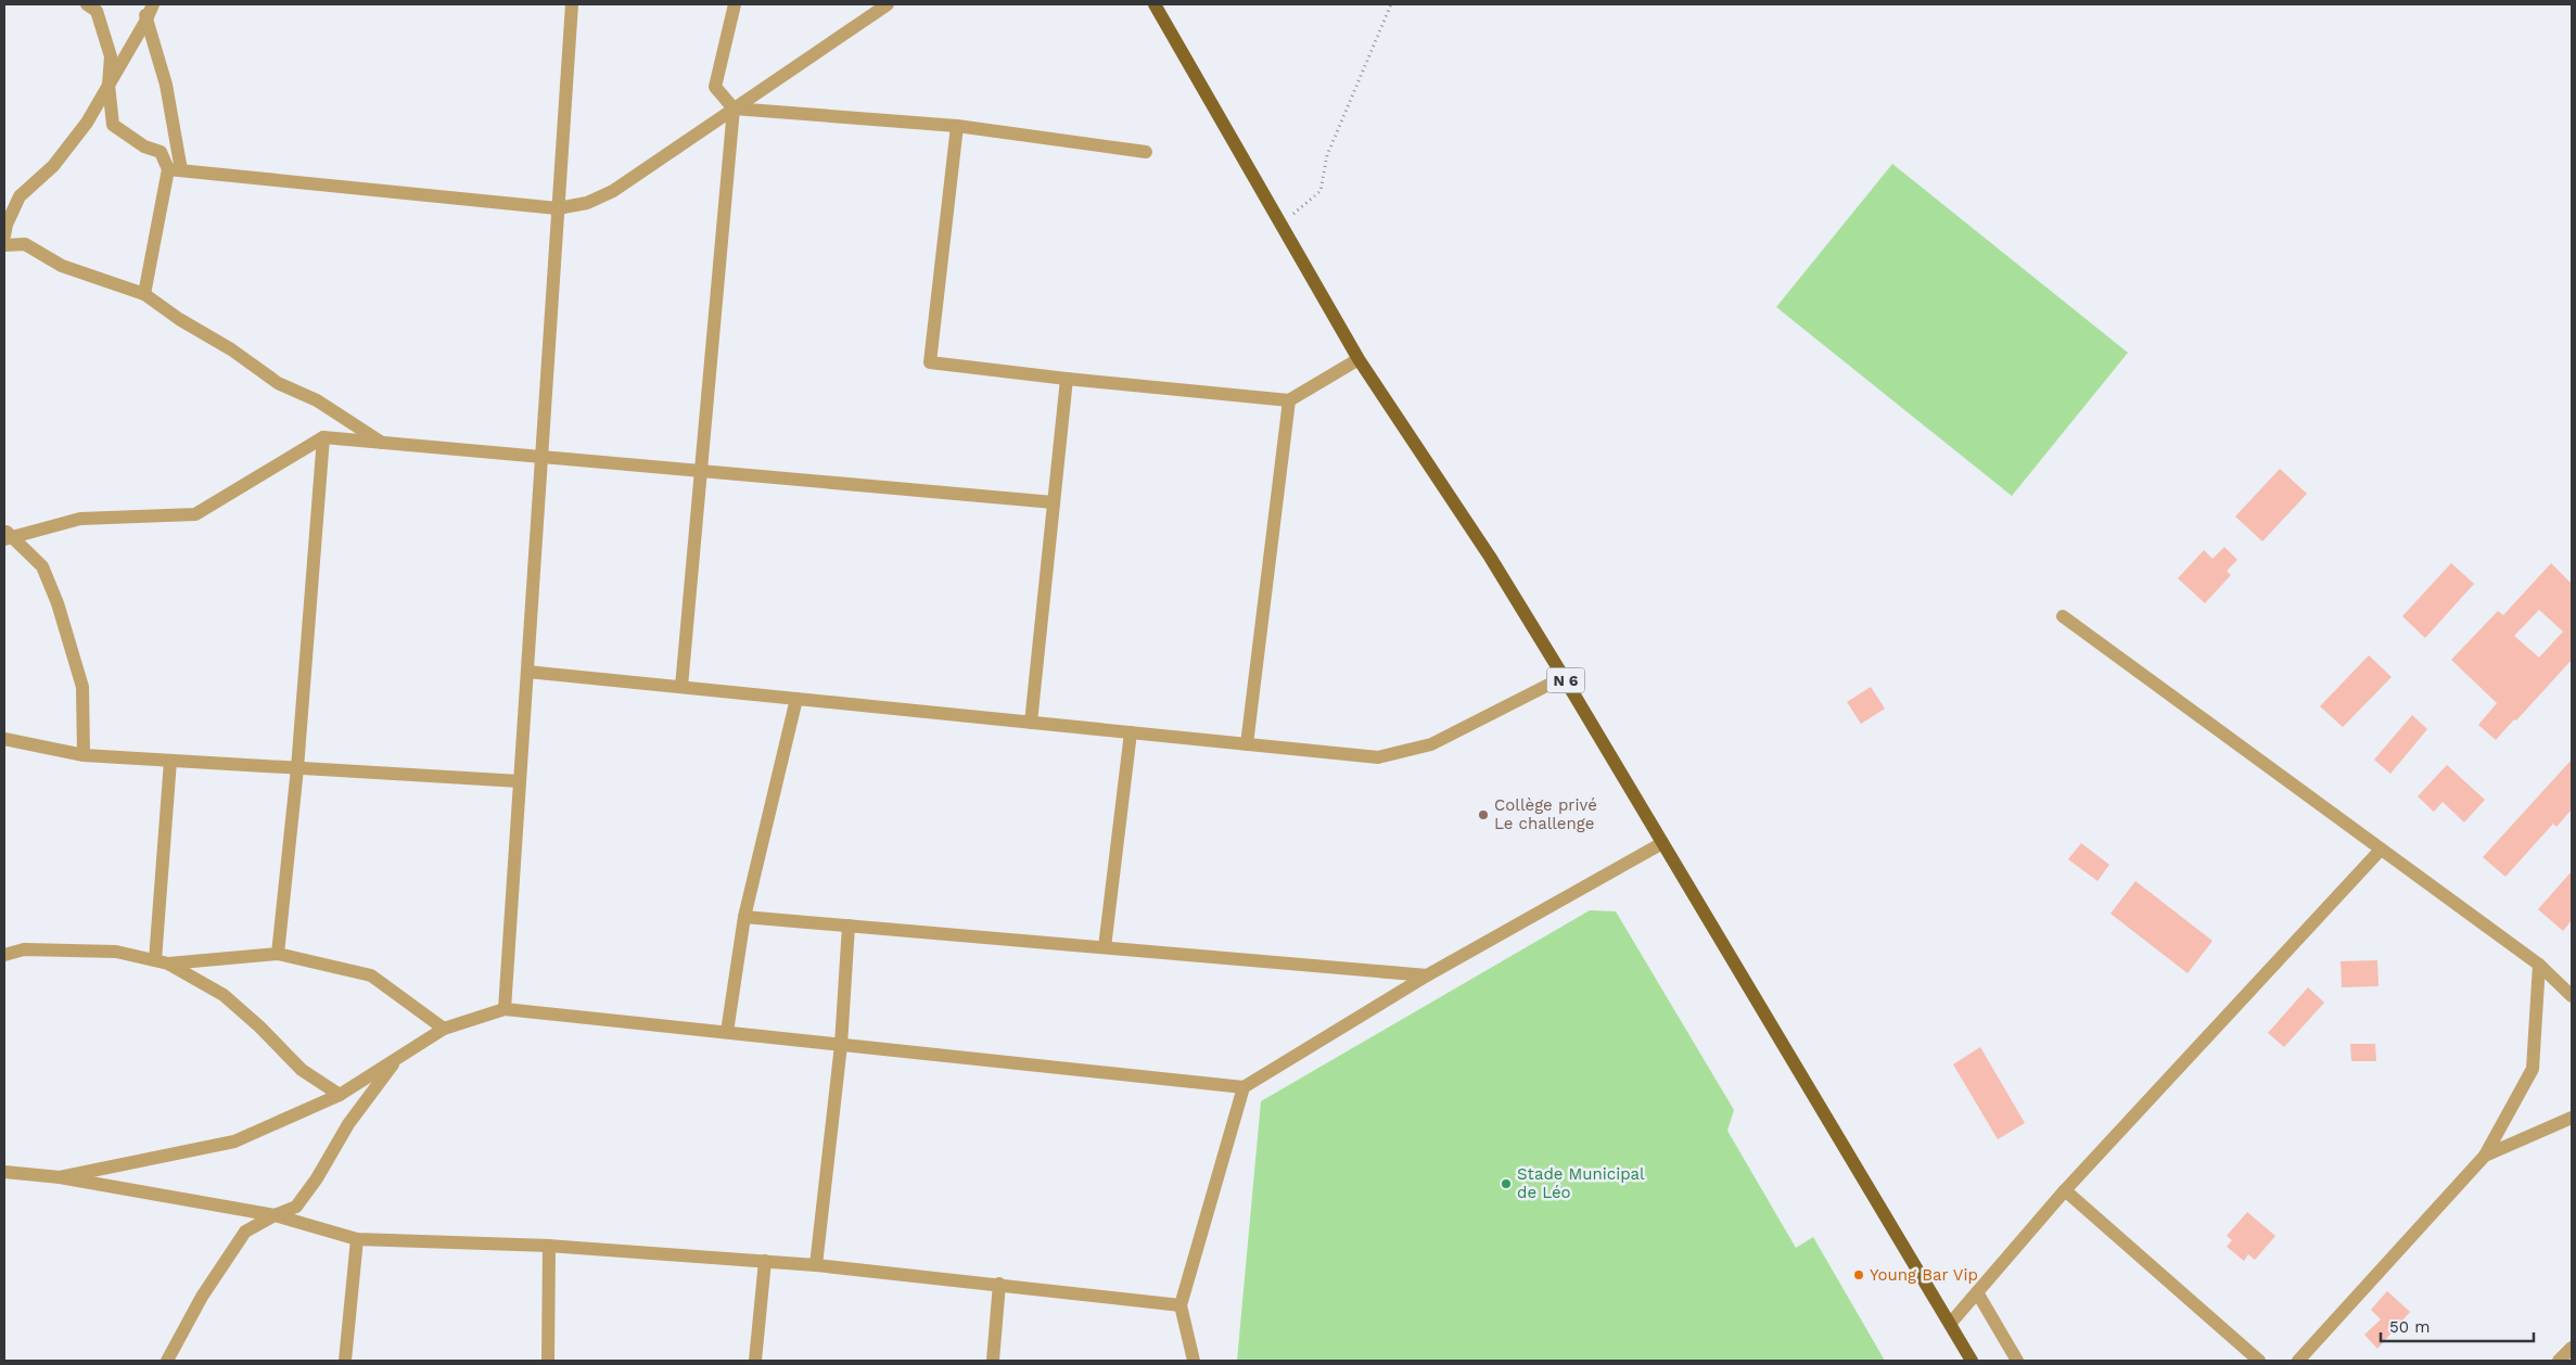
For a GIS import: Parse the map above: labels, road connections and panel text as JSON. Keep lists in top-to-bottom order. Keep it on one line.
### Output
{"streets":{"main road":["N 6"]},"places":["Collège privé Le challenge","Stade Municipal de Léo","Young Bar Vip"],"scale_bar":"50 m"}
